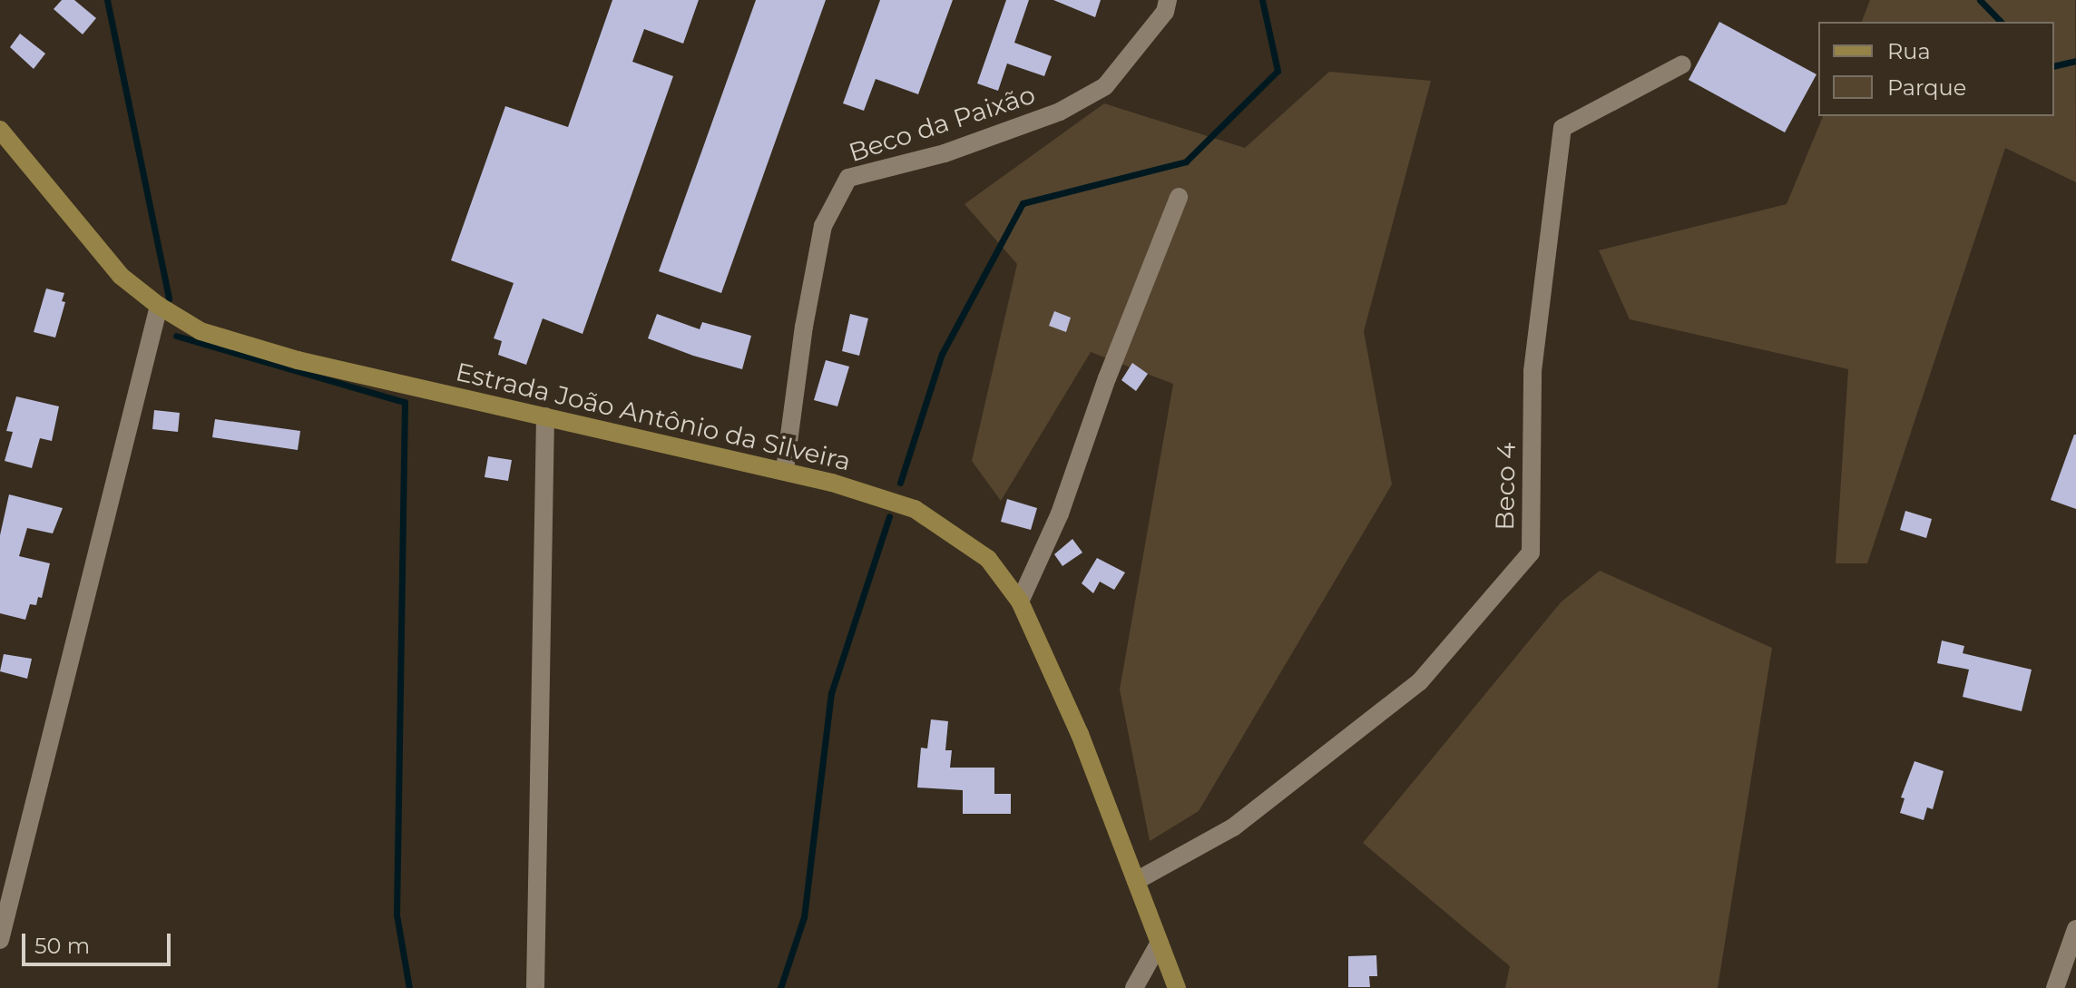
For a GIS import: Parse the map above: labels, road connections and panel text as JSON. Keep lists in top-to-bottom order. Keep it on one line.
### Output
{"streets":{"main road":["Estrada João Antônio da Silveira"],"street":["Beco da Paixão","Beco 4"]},"crossings":[["Beco da Paixão","Estrada João Antônio da Silveira"],["Estrada João Antônio da Silveira","Beco 4"]],"legend":["Rua","Parque"],"scale_bar":"50 m"}
